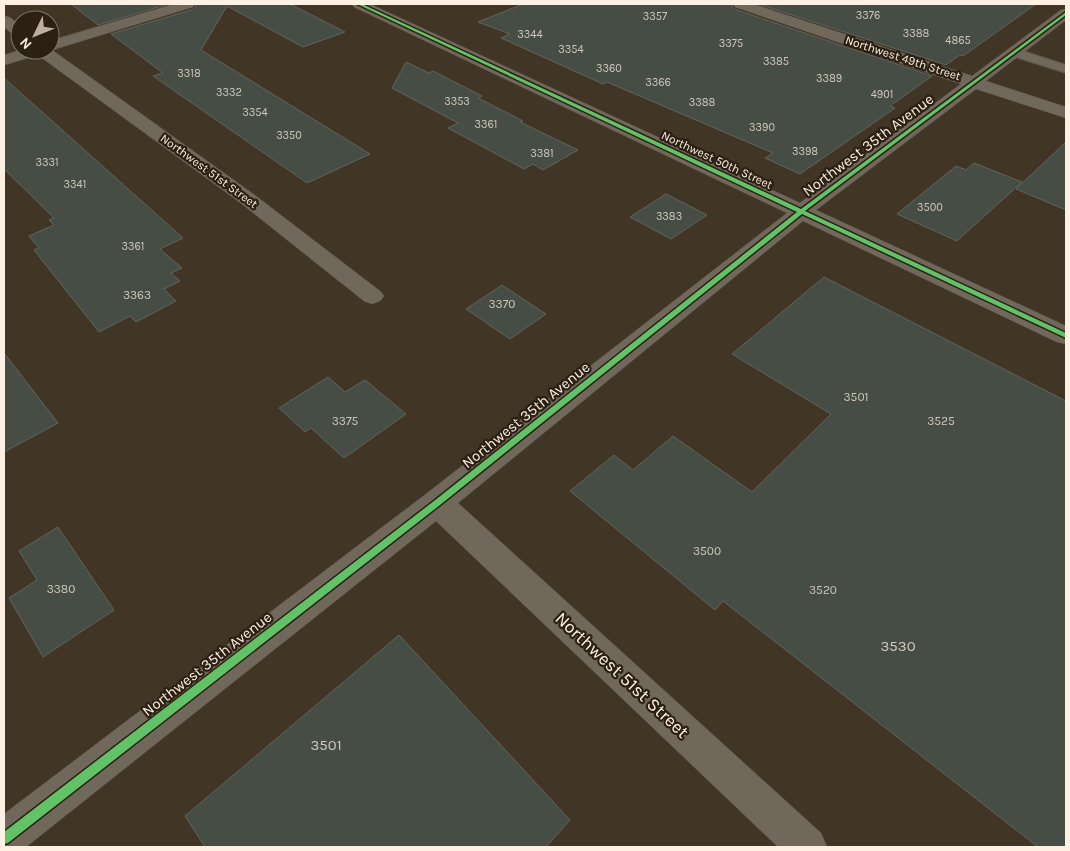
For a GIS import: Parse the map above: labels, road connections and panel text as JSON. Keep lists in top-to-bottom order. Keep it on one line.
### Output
{"streets":{"street":["Northwest 49th Street","Northwest 35th Avenue","Northwest 50th Street","Northwest 51st Street"]},"crossings":[["Northwest 49th Street","Northwest 35th Avenue"],["Northwest 35th Avenue","Northwest 50th Street"],["Northwest 35th Avenue","Northwest 51st Street"]],"house_numbers":["3376","3357","3388","3344","4865","3375","3354","3385","3360","3318","3389","3366","3332","4901","3353","3388","3354","3361","3390","3350","3398","3381","3331","3341","3500","3383","3361","3363","3370","3501","3375","3525","3500","3380","3520","3530","3501"],"north":"bottom left"}
